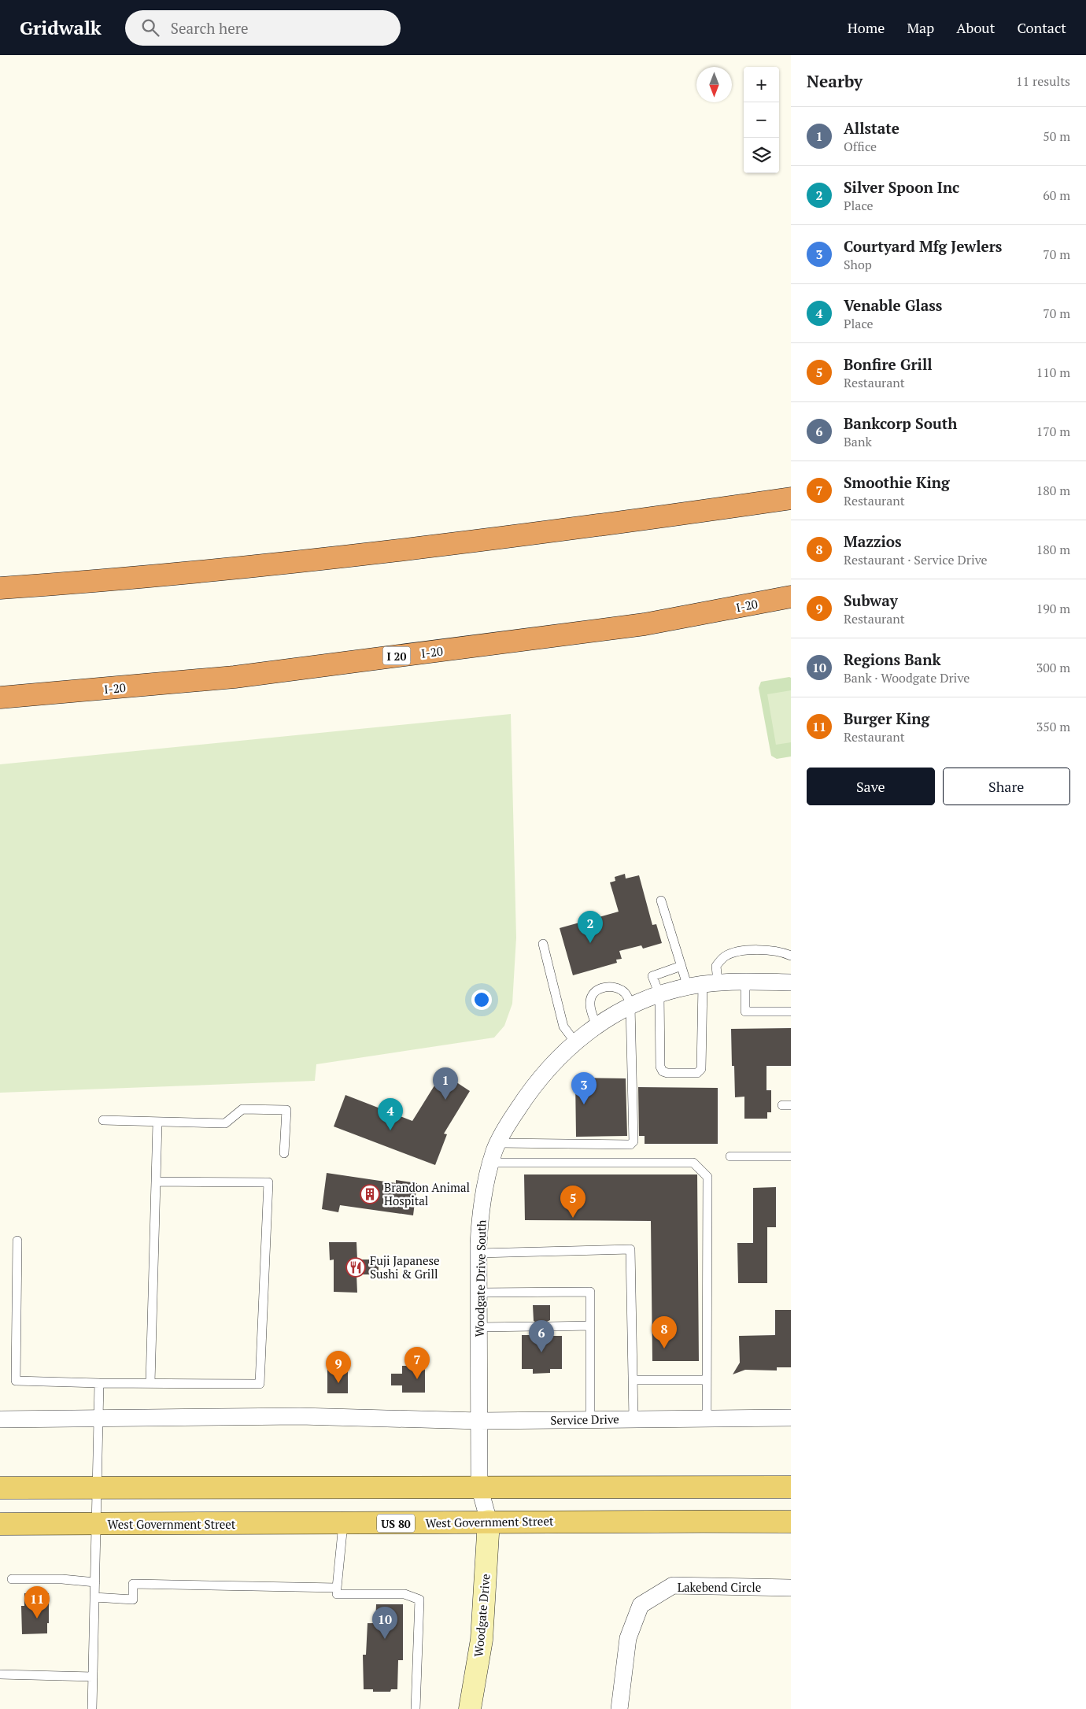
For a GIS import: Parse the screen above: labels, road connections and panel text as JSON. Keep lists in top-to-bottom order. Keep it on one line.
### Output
{"streets":{"highway":["I-20","I 20"],"main road":["West Government Street","US 80"],"street":["Woodgate Drive South","Service Drive","Lakebend Circle","Woodgate Drive"]},"crossings":[["Woodgate Drive South","Service Drive"],["West Government Street","Woodgate Drive"]],"places":{"building":["Brandon Animal Hospital"],"restaurant":["Fuji Japanese Sushi & Grill"]},"north":"bottom","page":{"header":"Gridwalk","search":"Search here","nav":["Home","Map","About","Contact"],"heading":["Nearby","11 results"],"map_buttons":["+","−"],"list":[{"mark":"1","name":"Allstate","note":"Office","value":"50 m"},{"mark":"2","name":"Silver Spoon Inc","note":"Place","value":"60 m"},{"mark":"3","name":"Courtyard Mfg Jewlers","note":"Shop","value":"70 m"},{"mark":"4","name":"Venable Glass","note":"Place","value":"70 m"},{"mark":"5","name":"Bonfire Grill","note":"Restaurant","value":"110 m"},{"mark":"6","name":"Bankcorp South","note":"Bank","value":"170 m"},{"mark":"7","name":"Smoothie King","note":"Restaurant","value":"180 m"},{"mark":"8","name":"Mazzios","note":"Restaurant · Service Drive","value":"180 m"},{"mark":"9","name":"Subway","note":"Restaurant","value":"190 m"},{"mark":"10","name":"Regions Bank","note":"Bank · Woodgate Drive","value":"300 m"},{"mark":"11","name":"Burger King","note":"Restaurant","value":"350 m"}],"buttons":["Save","Share"],"pins":["2","1","3","4","5","8","6","7","9","11","10"]}}
